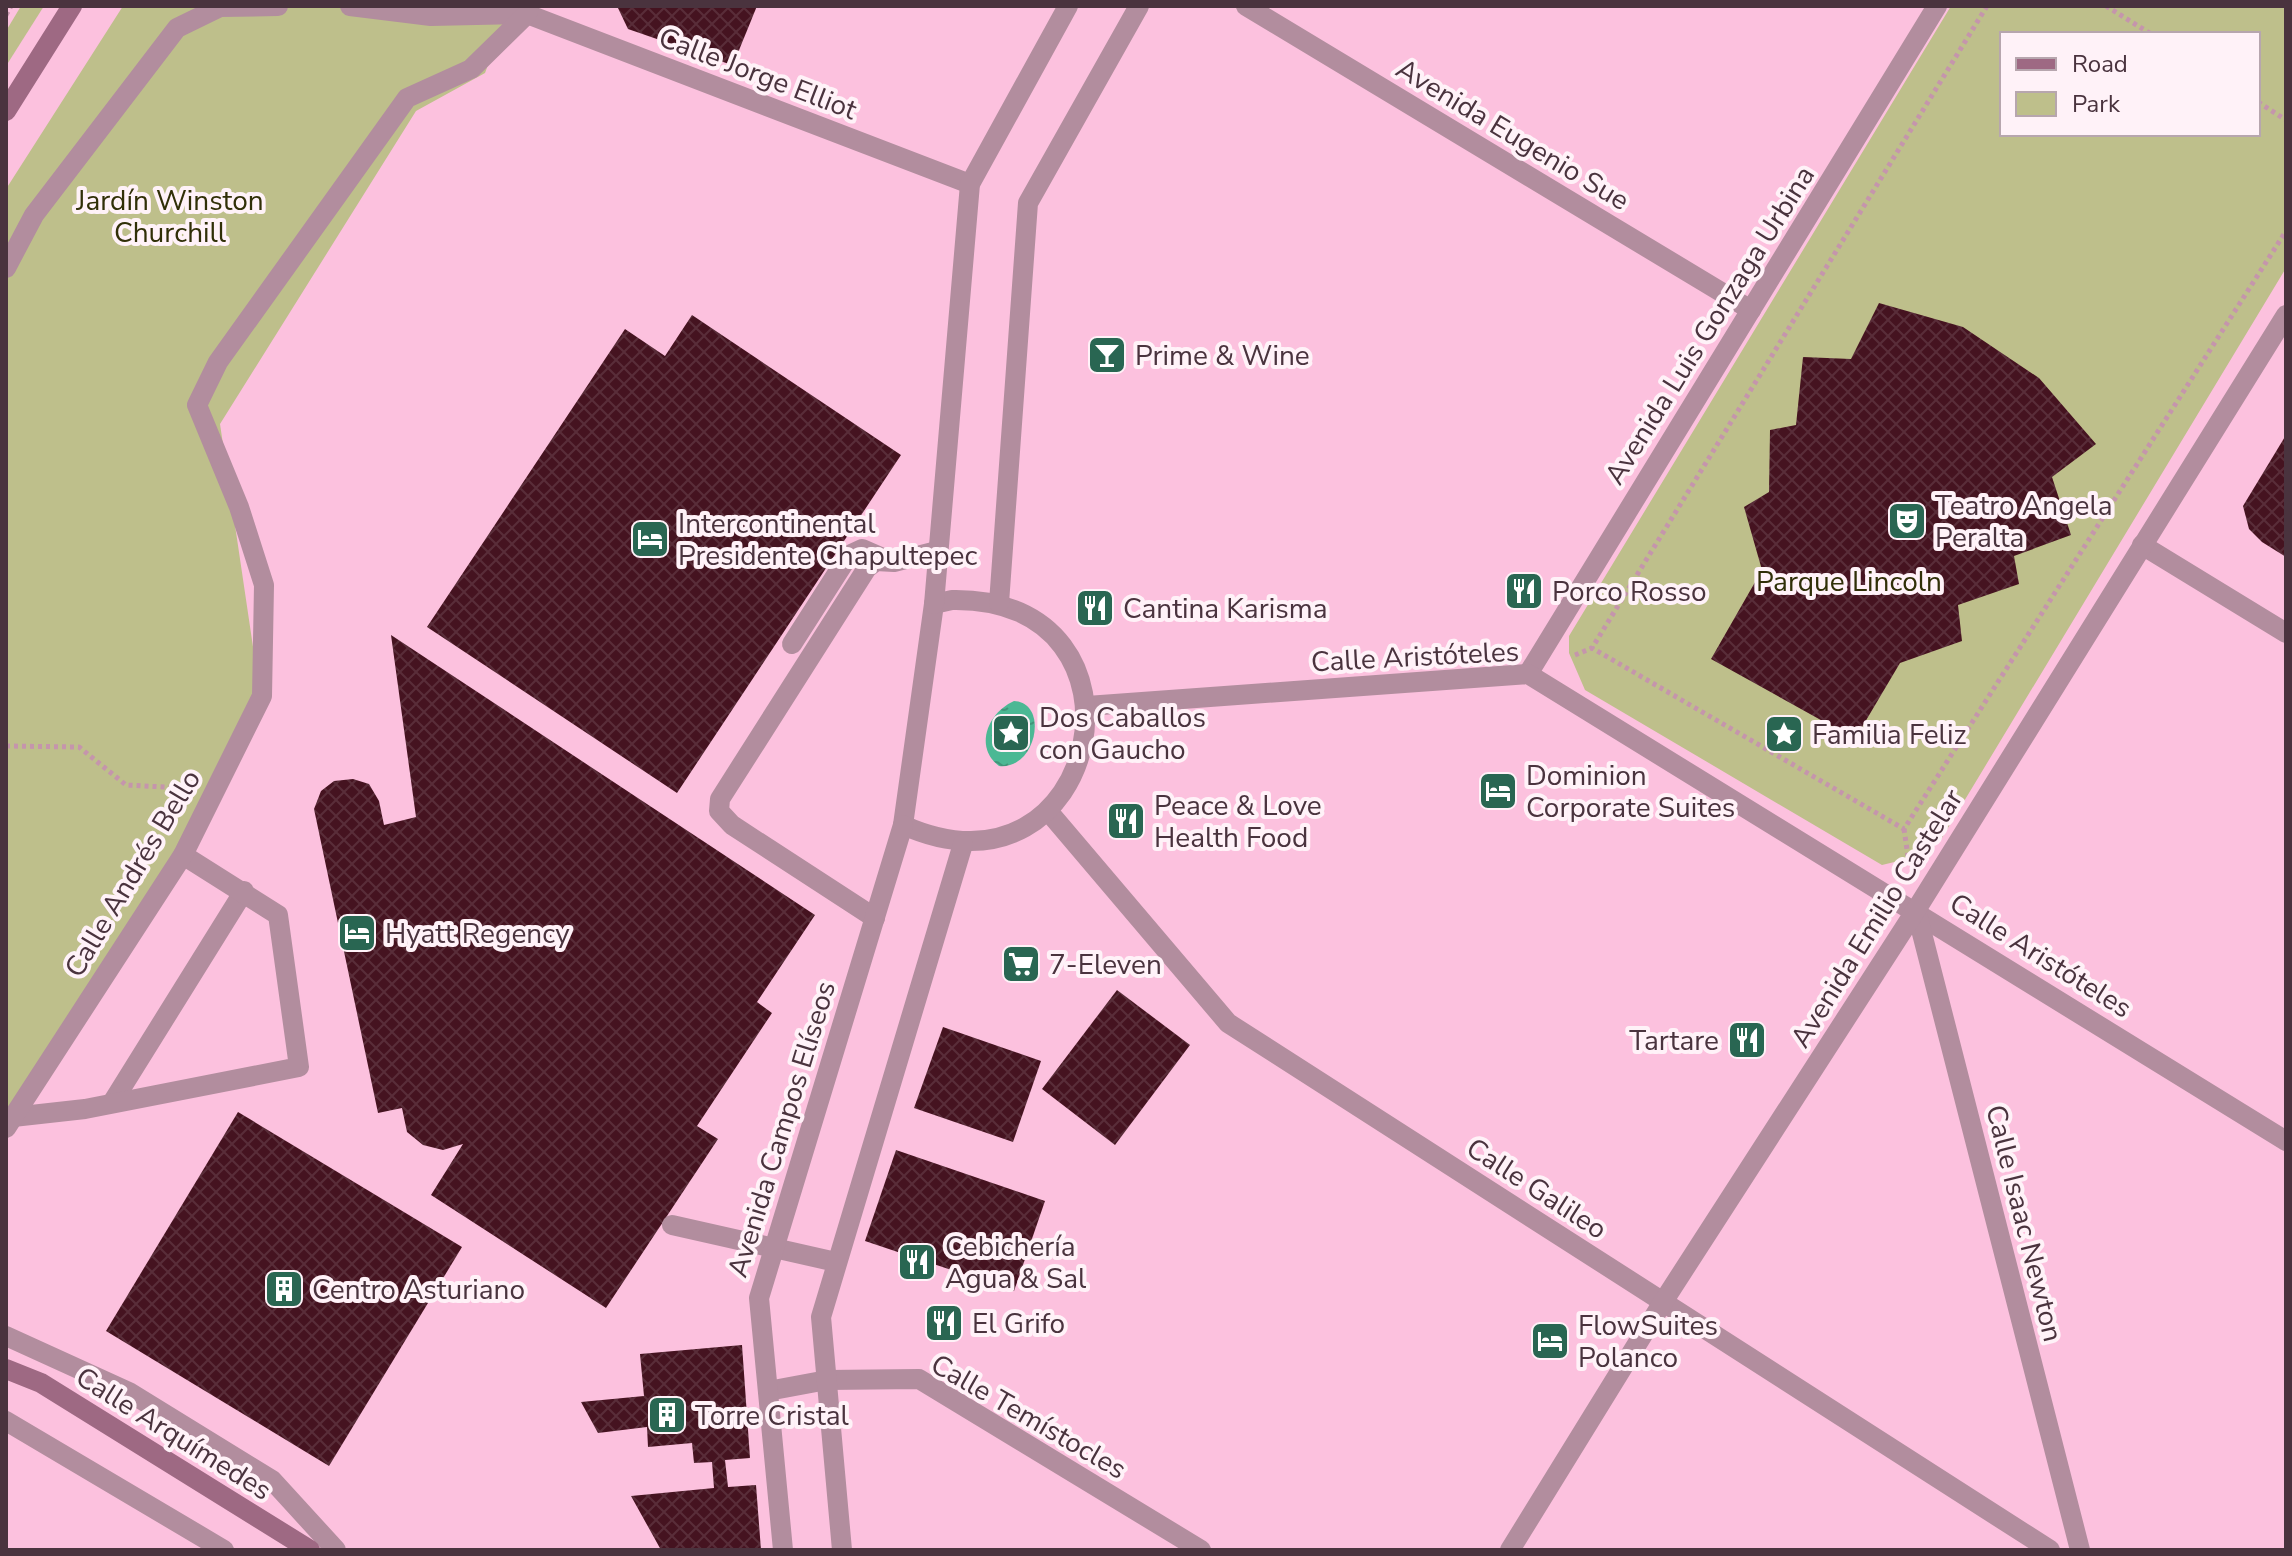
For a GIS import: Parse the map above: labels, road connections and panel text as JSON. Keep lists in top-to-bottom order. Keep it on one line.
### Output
{"streets":{"main road":["Calle Arquímedes"],"street":["Calle Jorge Elliot","Avenida Eugenio Sue","Avenida Luis Gonzaga Urbina","Calle Aristóteles","Calle Andrés Bello","Avenida Emilio Castelar","Avenida Campos Elíseos","Calle Galileo","Calle Isaac Newton","Calle Temístocles"]},"crossings":[["Calle Jorge Elliot","Calle Andrés Bello"],["Avenida Eugenio Sue","Avenida Luis Gonzaga Urbina"],["Avenida Luis Gonzaga Urbina","Calle Aristóteles"],["Calle Aristóteles","Avenida Emilio Castelar"],["Calle Aristóteles","Avenida Campos Elíseos"],["Calle Aristóteles","Calle Galileo"],["Calle Aristóteles","Calle Isaac Newton"],["Avenida Emilio Castelar","Calle Galileo"],["Avenida Emilio Castelar","Calle Isaac Newton"],["Avenida Campos Elíseos","Calle Galileo"],["Avenida Campos Elíseos","Calle Temístocles"]],"parks":["Jardín Winston Churchill","Parque Lincoln"],"places":{"bar":["Prime & Wine"],"theatre":["Teatro Angela Peralta"],"hotel":["Intercontinental Presidente Chapultepec","Dominion Corporate Suites","Hyatt Regency","FlowSuites Polanco"],"restaurant":["Porco Rosso","Cantina Karisma","Peace & Love Health Food","Tartare","Cebichería Agua & Sal","El Grifo"],"place":["Dos Caballos con Gaucho","Familia Feliz"],"supermarket":["7-Eleven"],"building":["Centro Asturiano","Torre Cristal"]},"legend":["Road","Park"]}
